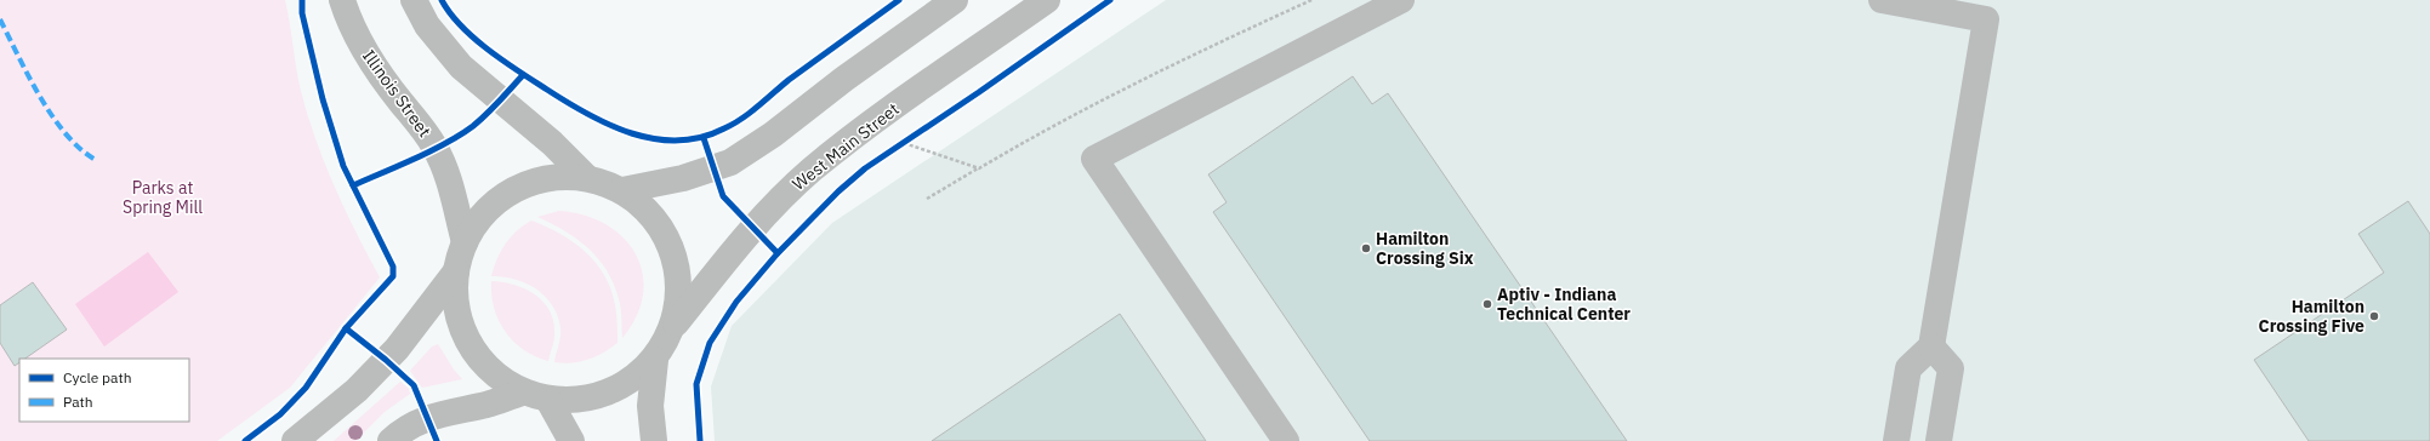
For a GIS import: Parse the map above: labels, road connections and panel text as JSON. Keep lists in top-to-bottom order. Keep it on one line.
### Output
{"streets":{"street":["Illinois Street","West Main Street"]},"parks":["Parks at Spring Mill"],"places":["Hamilton Crossing Six","Aptiv - Indiana Technical Center","Hamilton Crossing Five"],"legend":["Cycle path","Path"]}
